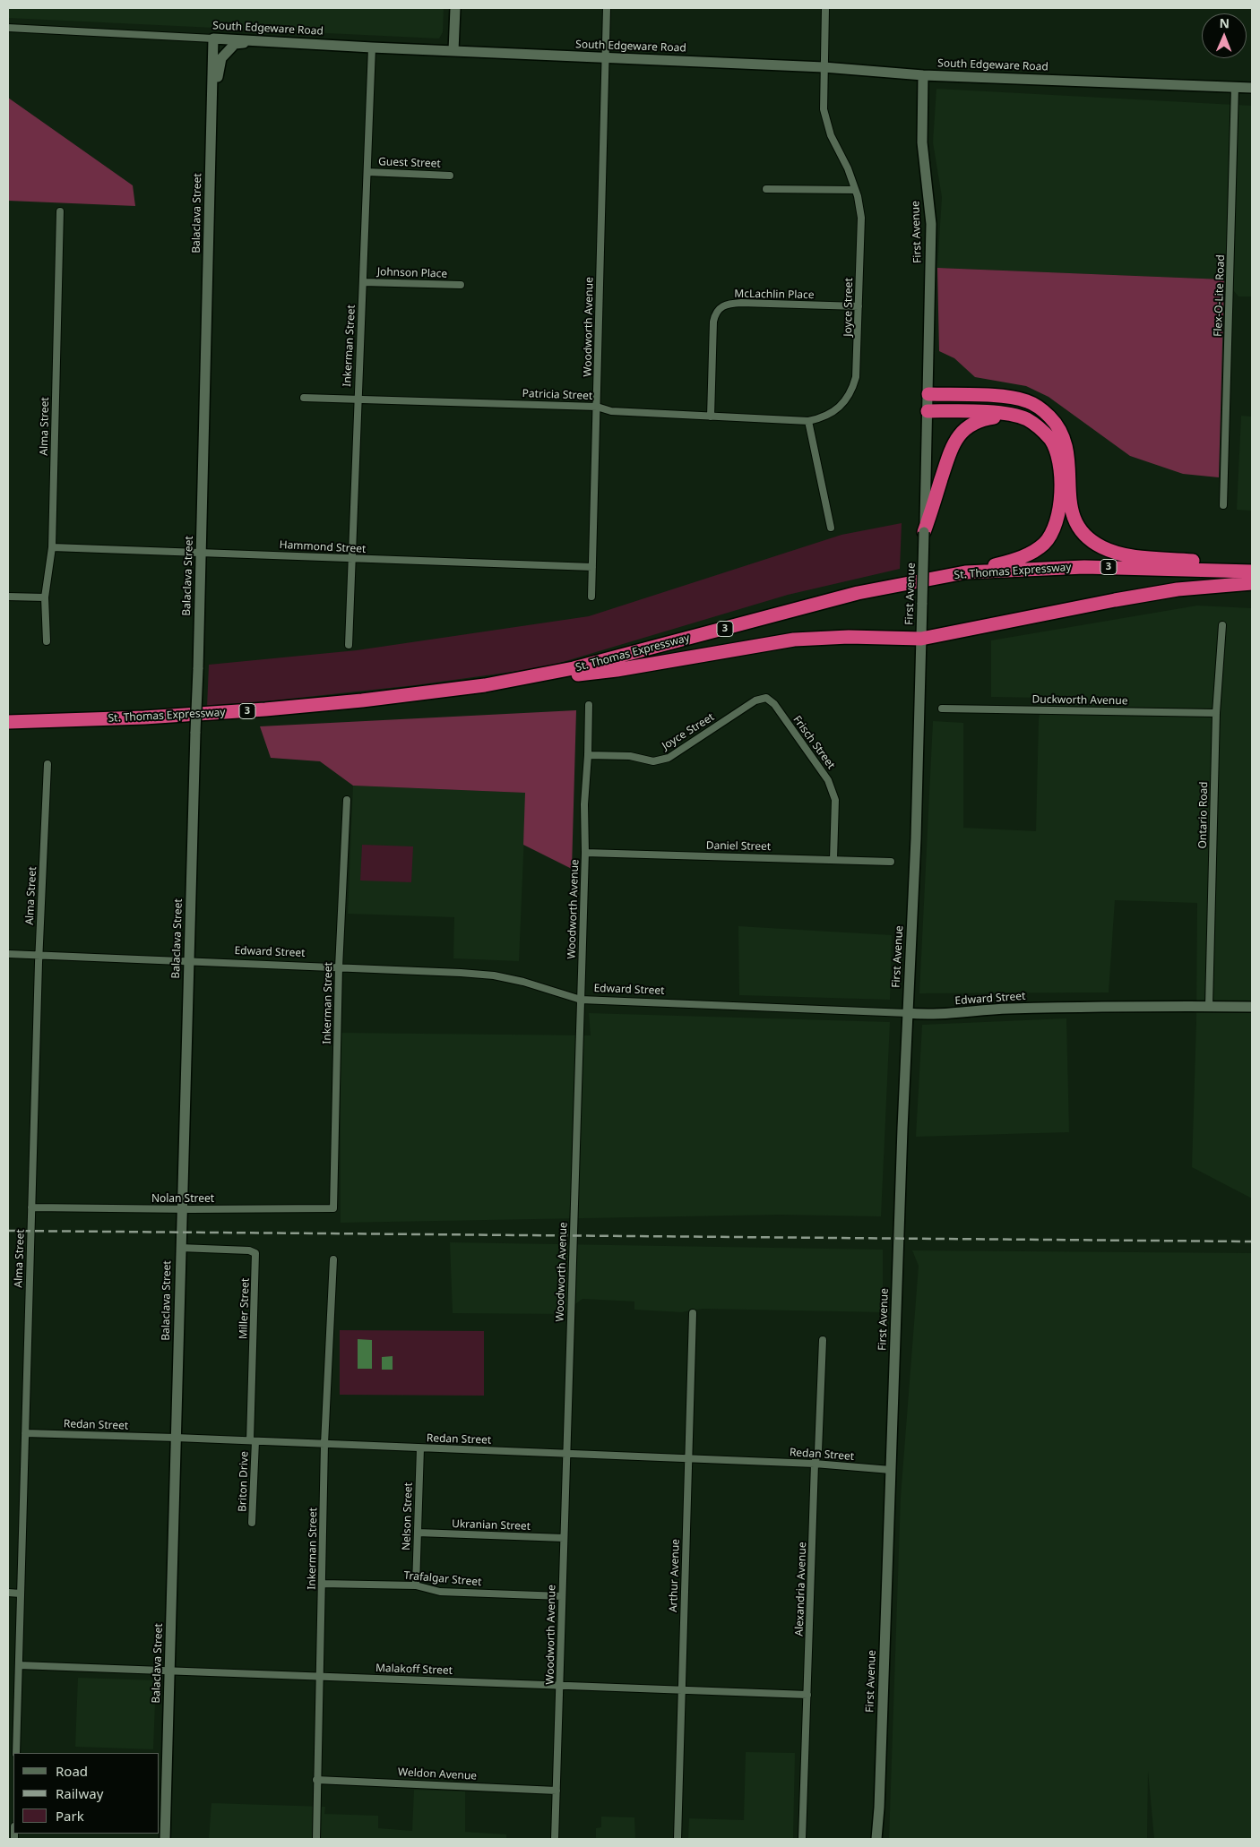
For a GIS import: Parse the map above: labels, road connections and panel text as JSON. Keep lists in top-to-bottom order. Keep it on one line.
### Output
{"streets":{"highway":["3","St. Thomas Expressway"],"main road":["South Edgeware Road","Balaclava Street","First Avenue","Edward Street"],"street":["Guest Street","Johnson Place","McLachlin Place","Flex-O-Lite Road","Joyce Street","Woodworth Avenue","Inkerman Street","Patricia Street","Alma Street","Hammond Street","Duckworth Avenue","Frisch Street","Ontario Road","Daniel Street","Nolan Street","Miller Street","Redan Street","Briton Drive","Nelson Street","Ukranian Street","Arthur Avenue","Trafalgar Street","Alexandria Avenue","Malakoff Street","Weldon Avenue"]},"crossings":[["South Edgeware Road","Balaclava Street"],["South Edgeware Road","First Avenue"],["South Edgeware Road","Flex-O-Lite Road"],["South Edgeware Road","Joyce Street"],["South Edgeware Road","Woodworth Avenue"],["South Edgeware Road","Inkerman Street"],["Guest Street","Inkerman Street"],["Balaclava Street","Hammond Street"],["Balaclava Street","Edward Street"],["Balaclava Street","Nolan Street"],["Balaclava Street","Miller Street"],["Balaclava Street","Redan Street"],["Balaclava Street","Malakoff Street"],["First Avenue","Edward Street"],["First Avenue","Redan Street"],["Johnson Place","Inkerman Street"],["McLachlin Place","Joyce Street"],["McLachlin Place","Patricia Street"],["Joyce Street","Woodworth Avenue"],["Joyce Street","Patricia Street"],["Joyce Street","Frisch Street"],["Woodworth Avenue","Patricia Street"],["Woodworth Avenue","Hammond Street"],["Woodworth Avenue","Daniel Street"],["Woodworth Avenue","Edward Street"],["Woodworth Avenue","Redan Street"],["Woodworth Avenue","Ukranian Street"],["Woodworth Avenue","Trafalgar Street"],["Woodworth Avenue","Malakoff Street"],["Woodworth Avenue","Weldon Avenue"],["Inkerman Street","Patricia Street"],["Inkerman Street","Hammond Street"],["Inkerman Street","Edward Street"],["Inkerman Street","Nolan Street"],["Inkerman Street","Redan Street"],["Inkerman Street","Trafalgar Street"],["Inkerman Street","Malakoff Street"],["Inkerman Street","Weldon Avenue"],["Alma Street","Hammond Street"],["Alma Street","Edward Street"],["Alma Street","Nolan Street"],["Alma Street","Redan Street"],["Alma Street","Malakoff Street"],["Duckworth Avenue","Ontario Road"],["Frisch Street","Daniel Street"],["Ontario Road","Edward Street"],["Miller Street","Redan Street"],["Miller Street","Briton Drive"],["Redan Street","Briton Drive"],["Redan Street","Nelson Street"],["Redan Street","Arthur Avenue"],["Redan Street","Alexandria Avenue"],["Nelson Street","Ukranian Street"],["Nelson Street","Trafalgar Street"],["Arthur Avenue","Malakoff Street"],["Alexandria Avenue","Malakoff Street"]],"legend":["Road","Railway","Park"],"north":"top"}
